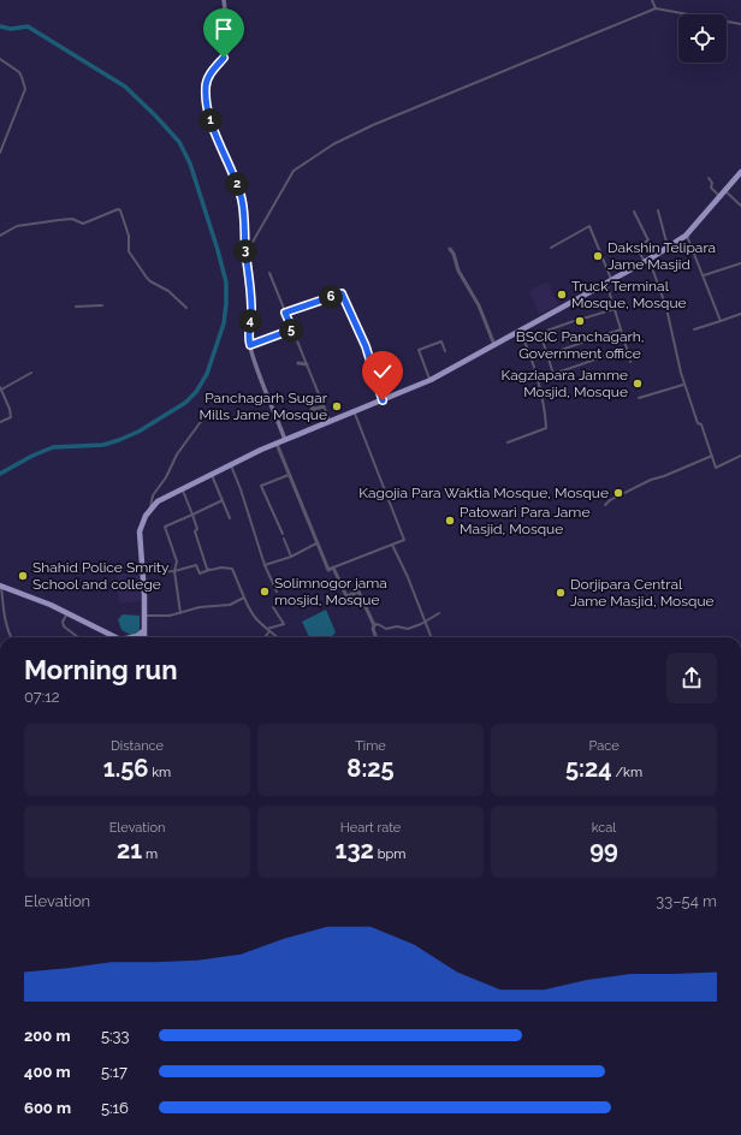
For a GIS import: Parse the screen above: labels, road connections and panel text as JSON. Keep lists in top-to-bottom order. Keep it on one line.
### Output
{"places":["Dakshin Telipara Jame Masjid","Truck Terminal Mosque, Mosque","BSCIC Panchagarh, Government office","Kagziapara Jamme Mosjid, Mosque","Panchagarh Sugar Mills Jame Mosque","Kagojia Para Waktia Mosque, Mosque","Patowari Para Jame Masjid, Mosque","Shahid Police Smrity School and college","Solimnogor jama mosjid, Mosque","Dorjipara Central Jame Masjid, Mosque"],"page":{"pins":["1","2","3","6","4","5"],"heading":["Morning run","07:12"],"stats":[["Distance","1.56 km"],["Time","8:25"],["Pace","5:24 /km"],["Elevation","21 m"],["Heart rate","132 bpm"],["kcal","99"]],"chart":["Elevation","33–54 m"],"list":[{"name":"200 m","note":"5:33"},{"name":"400 m","note":"5:17"},{"name":"600 m","note":"5:16"}]}}
